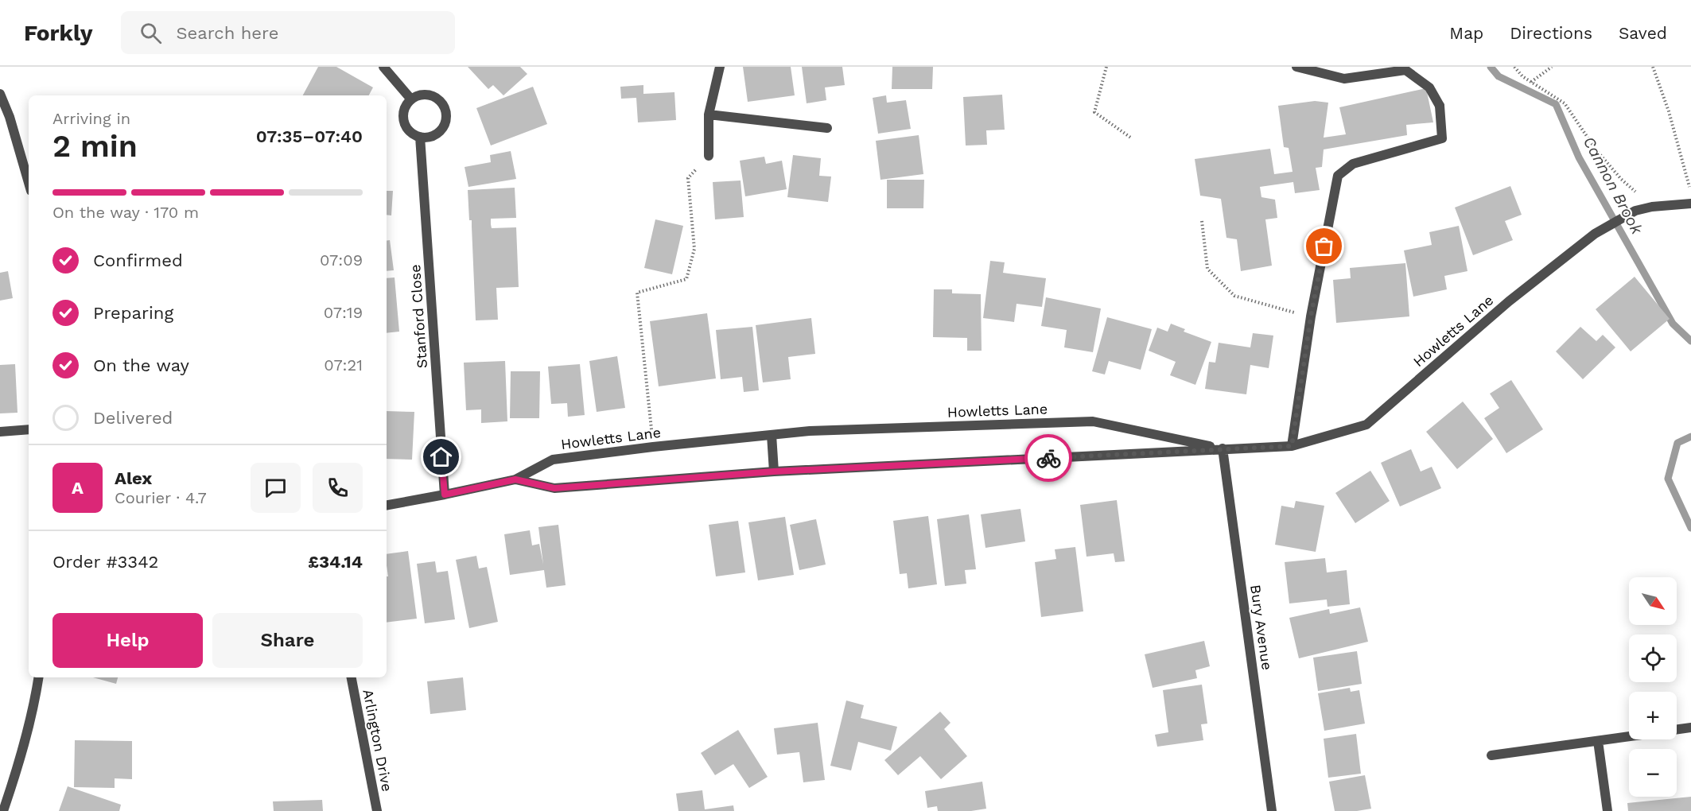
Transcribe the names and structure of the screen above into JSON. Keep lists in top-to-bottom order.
{
  "streets": {
    "street": [
      "Stanford Close",
      "Howletts Lane",
      "Bury Avenue",
      "Arlington Drive"
    ]
  },
  "crossings": [
    ["Stanford Close", "Howletts Lane"],
    ["Howletts Lane", "Bury Avenue"]
  ],
  "water": ["Cannon Brook"],
  "north": "bottom right",
  "page": {
    "header": "Forkly",
    "search": "Search here",
    "nav": ["Map", "Directions", "Saved"],
    "heading": ["2 min", "Arriving in", "07:35–07:40"],
    "panel": [
      "Alex",
      "Courier · 4.7",
      "Order #3342",
      "£34.14"
    ],
    "bar": "On the way · 170 m",
    "list": [
      ["Confirmed", "07:09"],
      ["Preparing", "07:19"],
      ["On the way", "07:21"],
      "Delivered"
    ],
    "round": "A",
    "map_buttons": ["+", "−"],
    "buttons": ["Help", "Share"]
  }
}
